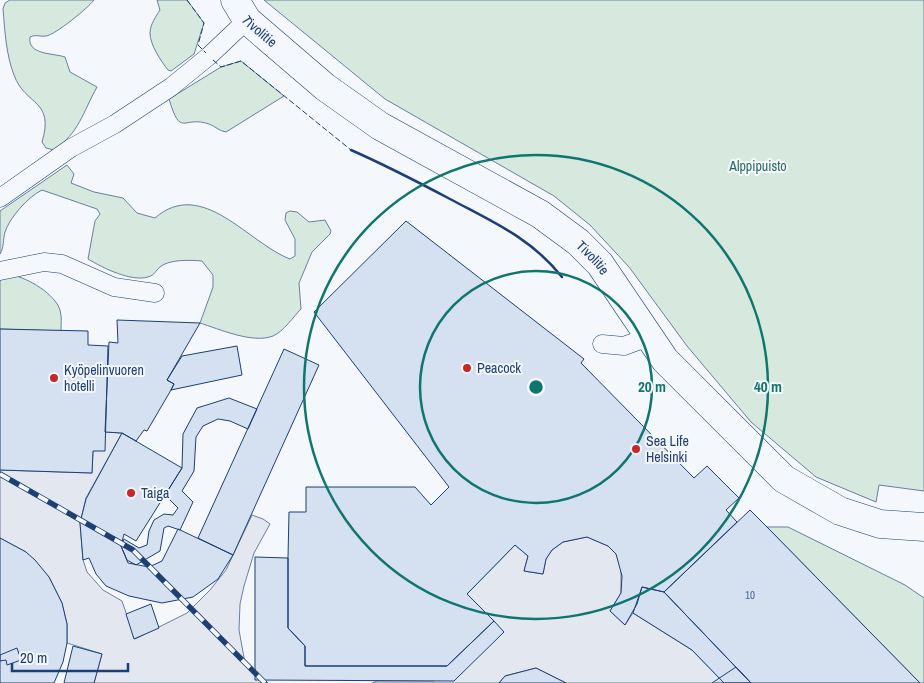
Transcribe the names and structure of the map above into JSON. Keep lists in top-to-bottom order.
{
  "streets": {
    "street": ["Tivolitie"]
  },
  "parks": ["Alppipuisto"],
  "places": [
    "Peacock",
    "Kyöpelinvuoren hotelli",
    "Sea Life Helsinki",
    "Taiga"
  ],
  "house_numbers": ["10"],
  "scale_bar": "20 m",
  "rings": ["20 m", "40 m"]
}
